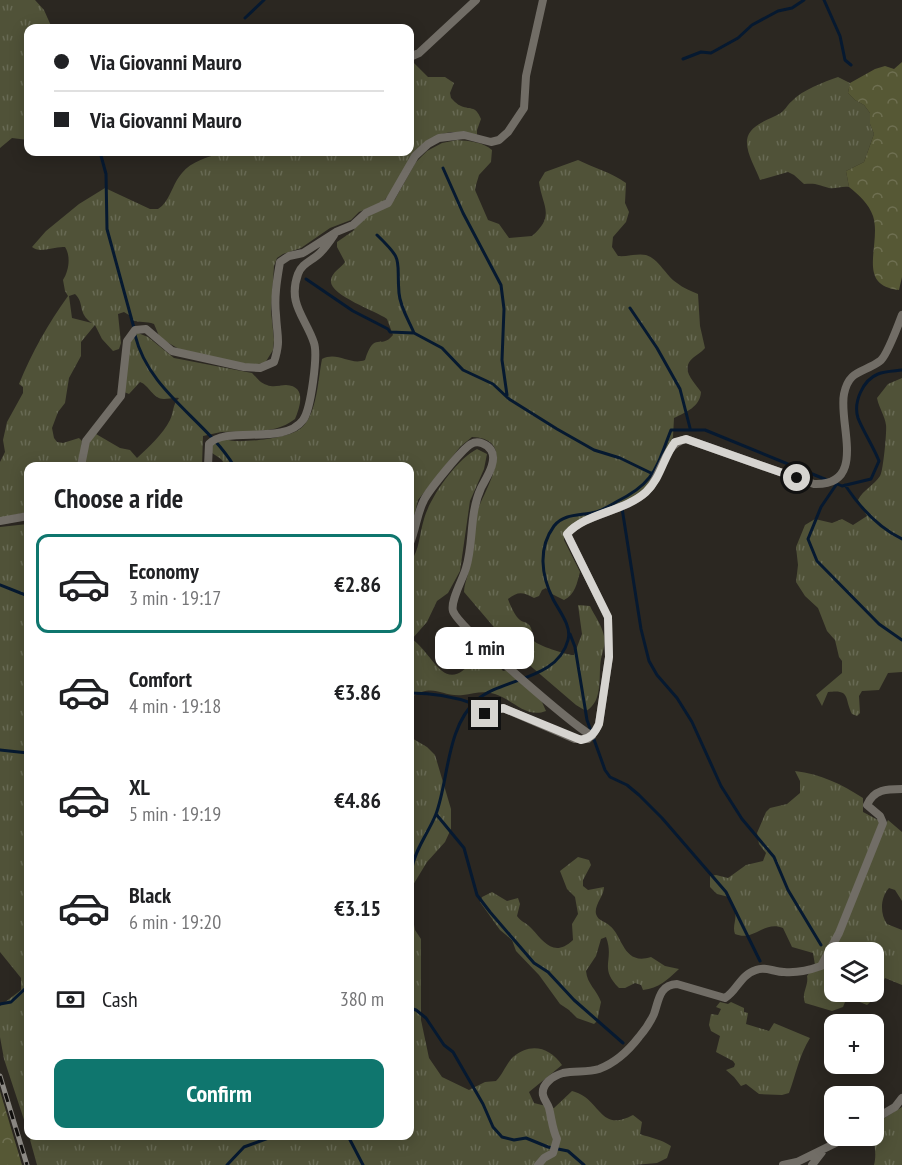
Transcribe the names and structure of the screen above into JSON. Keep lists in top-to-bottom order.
{
  "page": {
    "banner": ["Via Giovanni Mauro", "Via Giovanni Mauro"],
    "heading": "Choose a ride",
    "list": [
      {
        "name": "Economy",
        "note": "3 min · 19:17",
        "value": "€2.86"
      },
      {
        "name": "Comfort",
        "note": "4 min · 19:18",
        "value": "€3.86"
      },
      {
        "name": "XL",
        "note": "5 min · 19:19",
        "value": "€4.86"
      },
      {
        "name": "Black",
        "note": "6 min · 19:20",
        "value": "€3.15"
      }
    ],
    "bubble": "1 min",
    "map_buttons": ["+", "−"],
    "pay": ["Cash", "380 m"],
    "buttons": "Confirm"
  }
}
